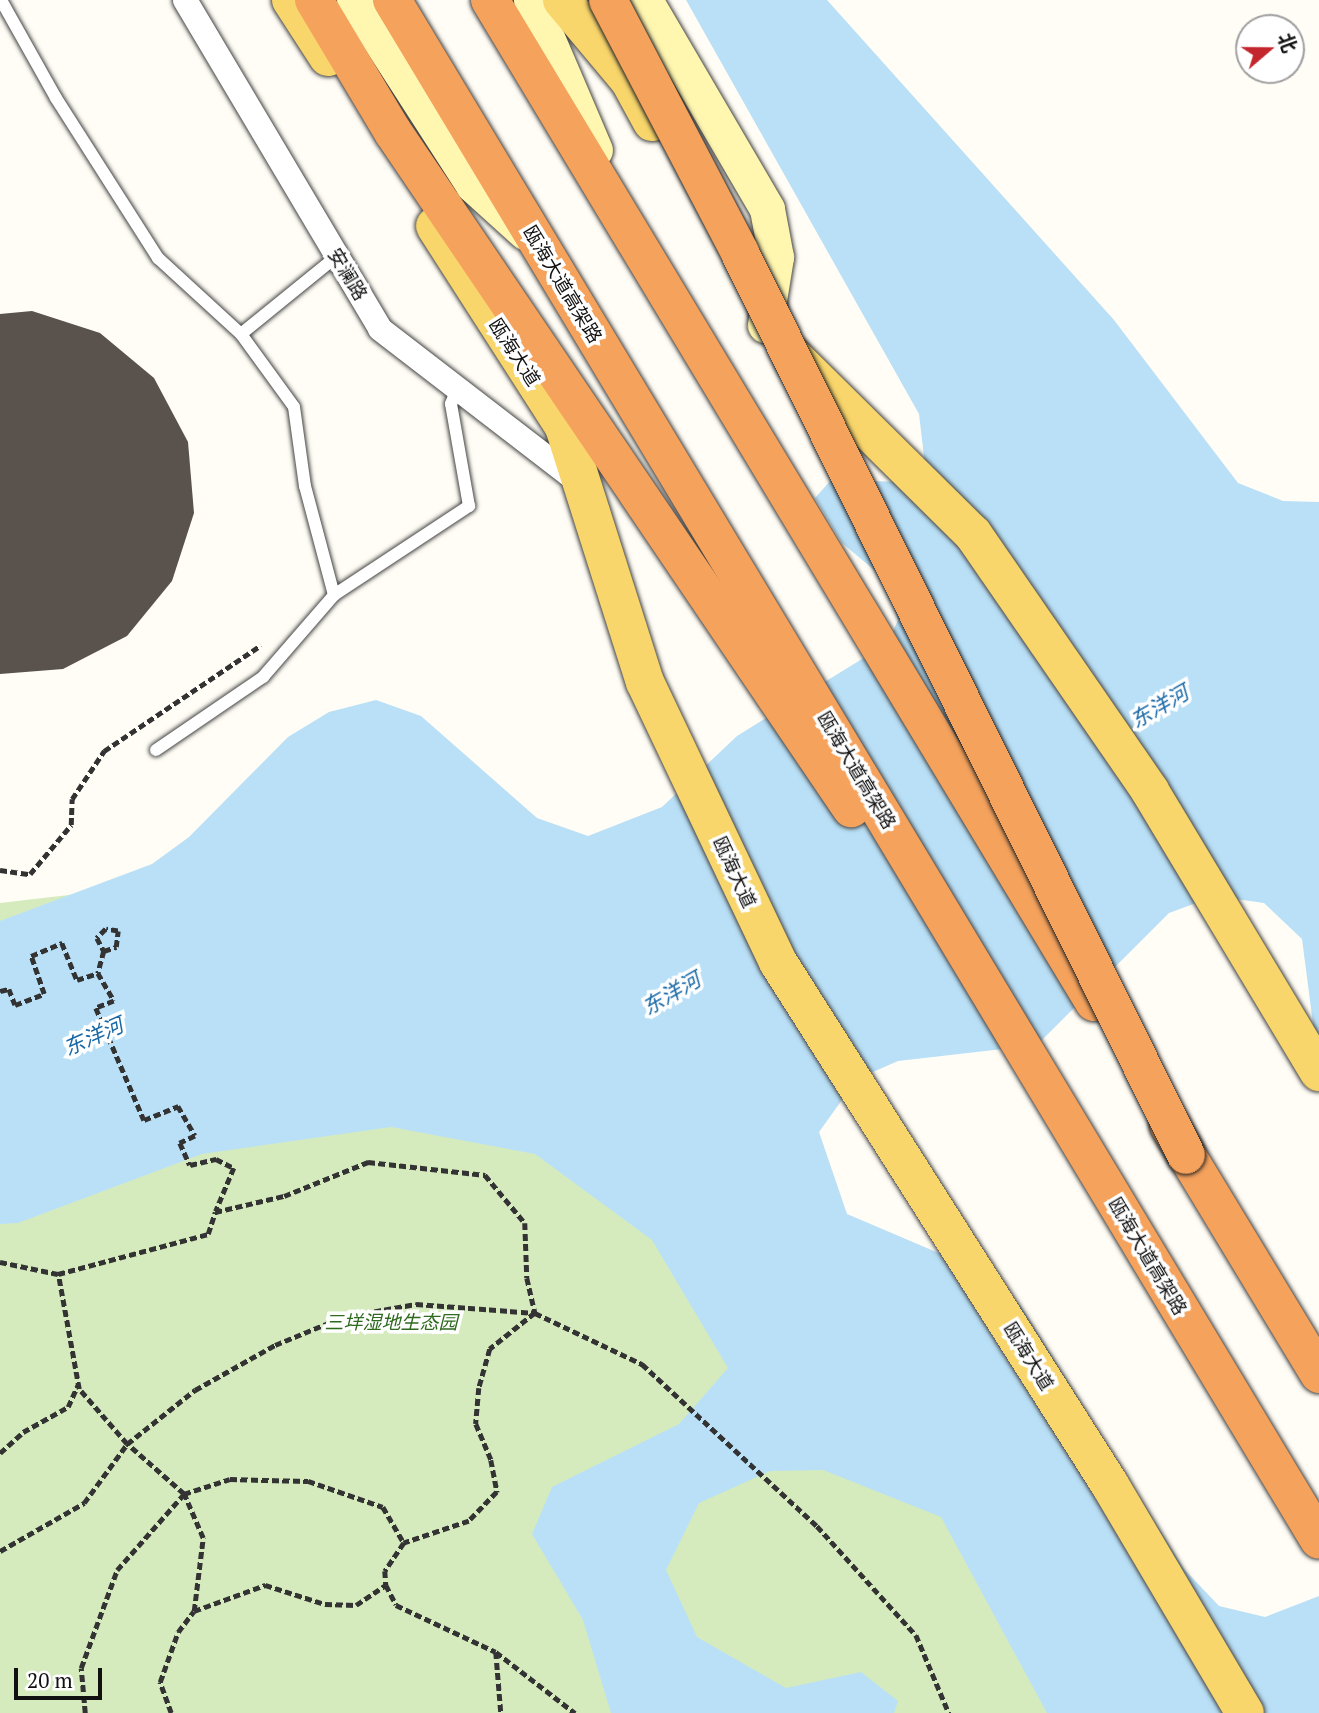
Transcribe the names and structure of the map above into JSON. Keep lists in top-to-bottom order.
{
  "streets": {
    "highway": ["瓯海大道高架路"],
    "main road": ["瓯海大道"],
    "street": ["安澜路"]
  },
  "crossings": [
    ["安澜路", "瓯海大道"]
  ],
  "water": ["东洋河"],
  "parks": ["三垟湿地生态园"],
  "scale_bar": "20 m",
  "north": "right"
}
